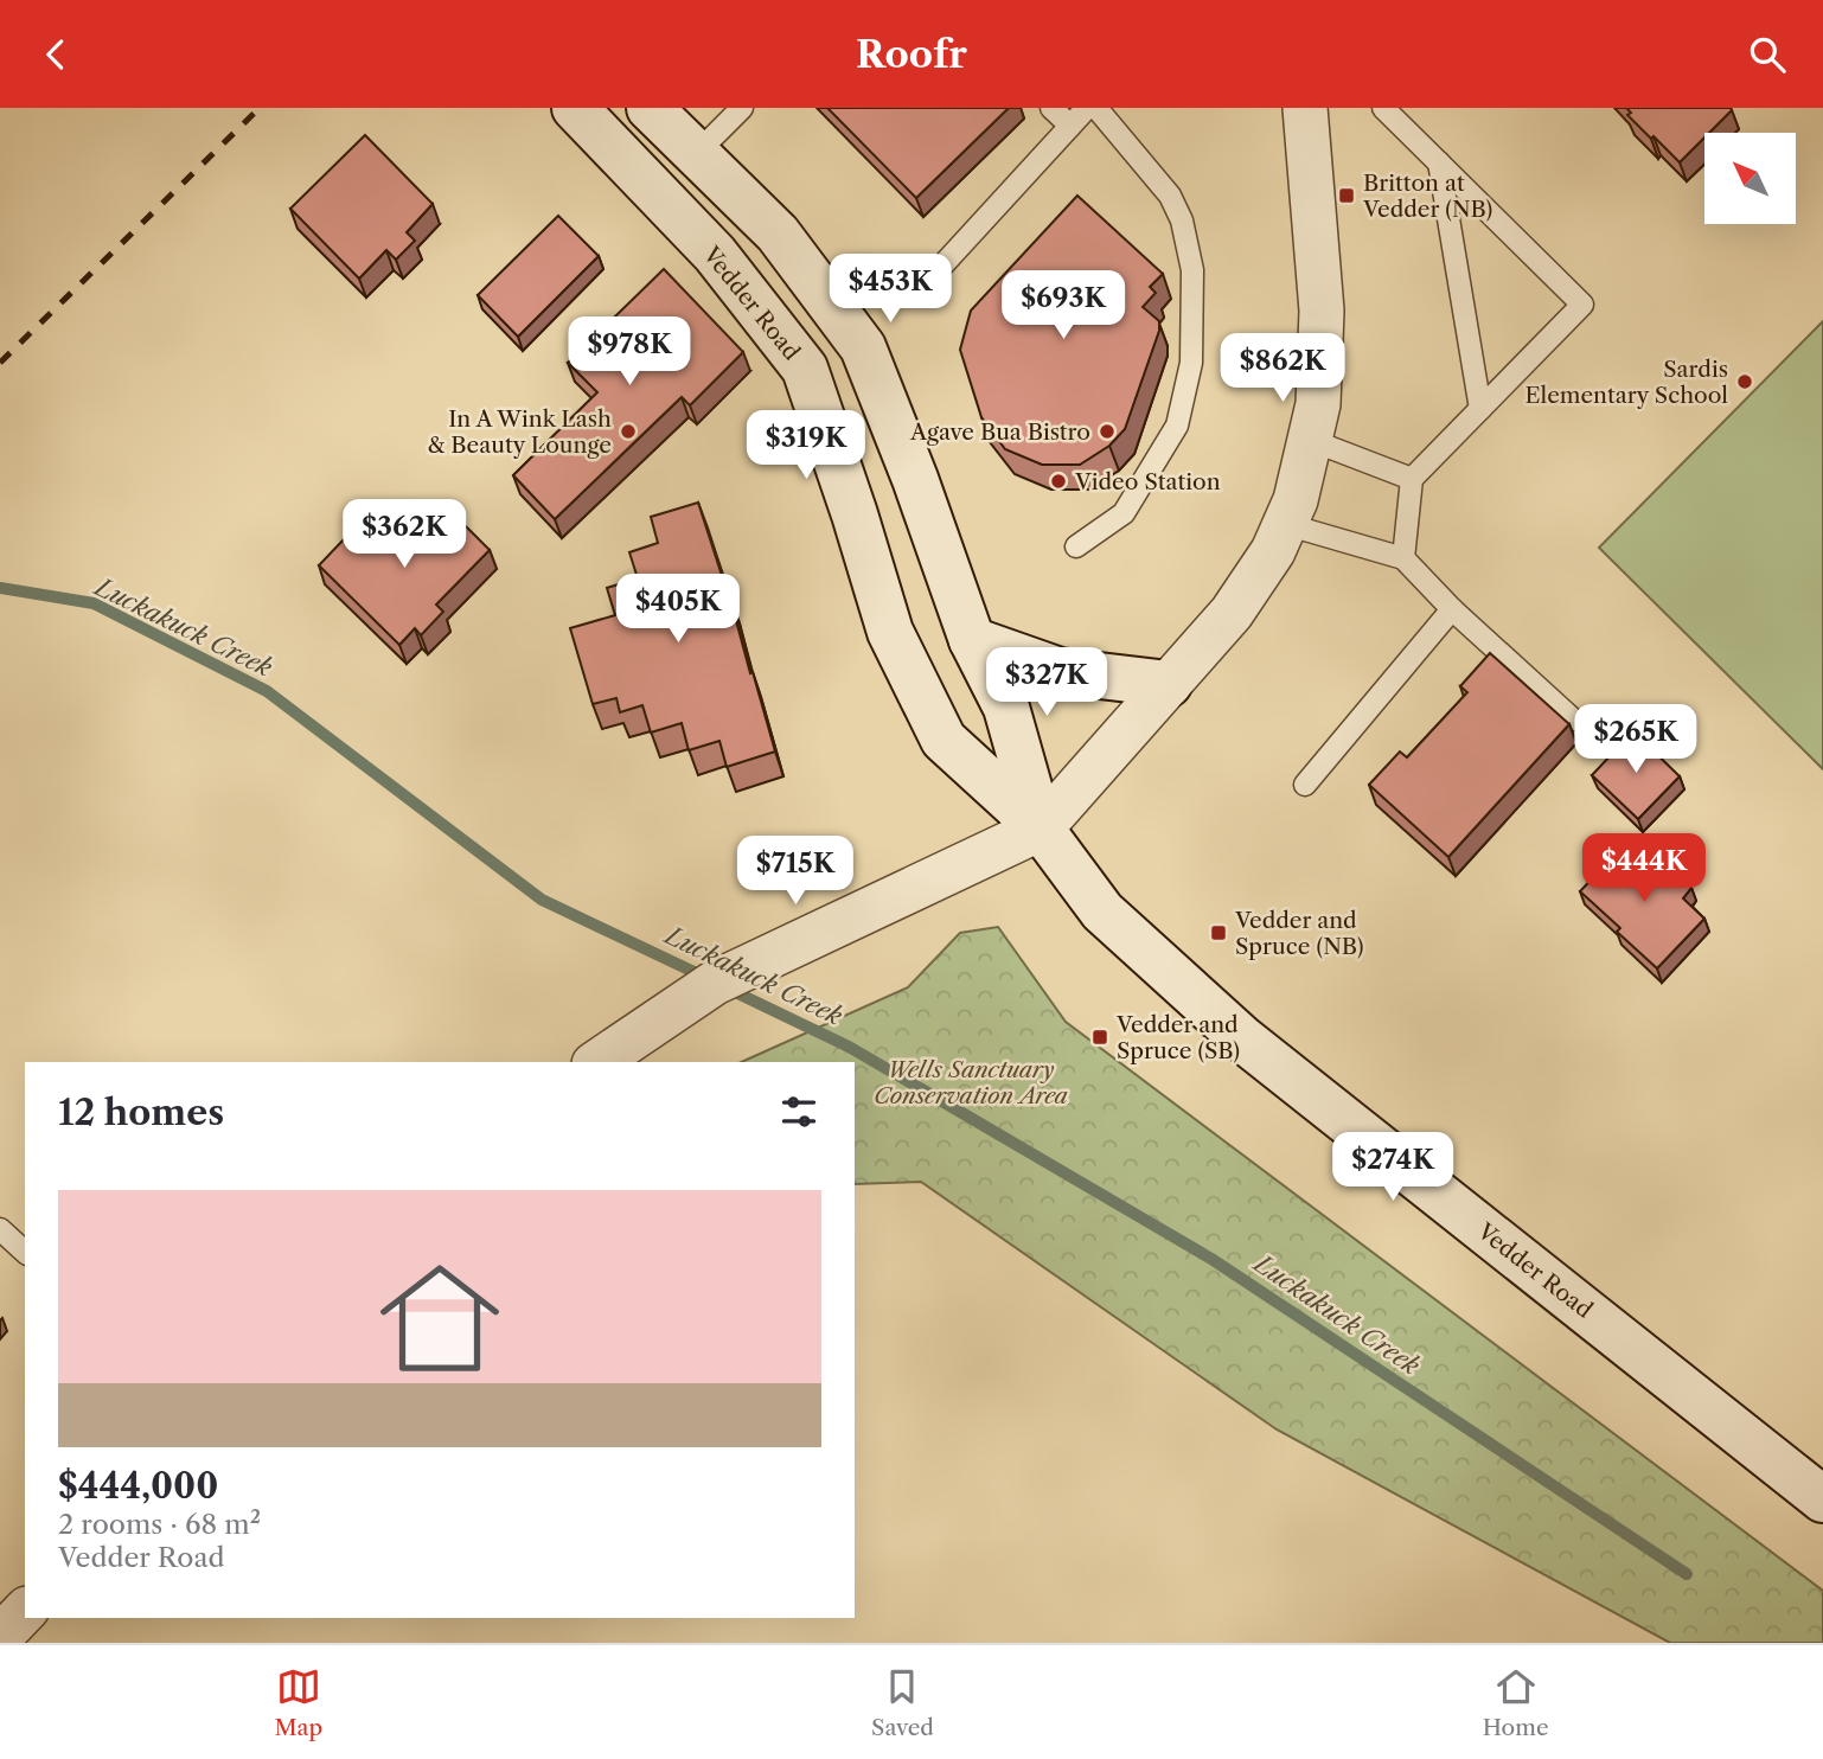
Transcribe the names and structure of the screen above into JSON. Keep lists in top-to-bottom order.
{
  "streets": {
    "main road": ["Vedder Road"]
  },
  "water": ["Luckakuck Creek"],
  "parks": ["Wells Sanctuary Conservation Area"],
  "places": {
    "transit": ["Britton at Vedder (NB)", "Vedder and Spruce (NB)", "Vedder and Spruce (SB)"],
    "other": [
      "Sardis Elementary School",
      "In A Wink Lash & Beauty Lounge",
      "Agave Bua Bistro",
      "Video Station"
    ]
  },
  "north": "top left",
  "page": {
    "header": "Roofr",
    "price": [
      "$453K",
      "$693K",
      "$978K",
      "$862K",
      "$319K",
      "$362K",
      "$405K",
      "$327K",
      "$265K",
      "$444K",
      "$715K",
      "$274K"
    ],
    "heading": "12 homes",
    "list": [
      {
        "name": "$444,000",
        "note": "2 rooms · 68 m² · Vedder Road"
      }
    ],
    "tabs": ["Map", "Saved", "Home"]
  }
}
